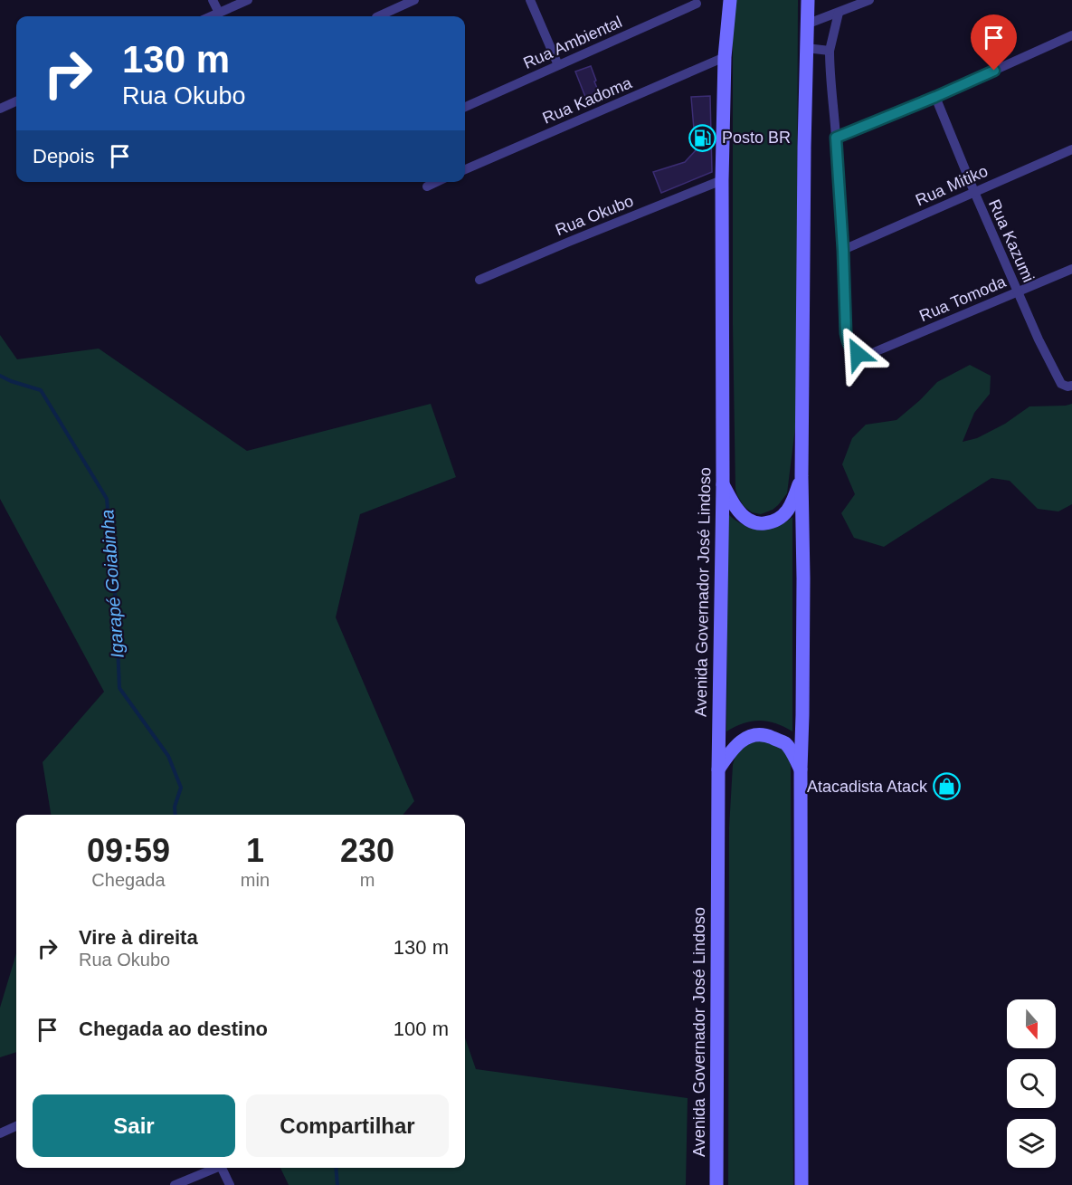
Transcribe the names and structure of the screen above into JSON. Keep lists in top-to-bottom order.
{
  "streets": {
    "main road": ["Avenida Governador José Lindoso"],
    "street": [
      "Rua Ambiental",
      "Rua Kadoma",
      "Rua Mitiko",
      "Rua Okubo",
      "Rua Kazumi",
      "Rua Tomoda"
    ]
  },
  "crossings": [
    ["Rua Kadoma", "Avenida Governador José Lindoso"],
    ["Rua Mitiko", "Rua Kazumi"],
    ["Rua Mitiko", "Rua Tomoda"],
    ["Rua Okubo", "Avenida Governador José Lindoso"],
    ["Rua Kazumi", "Rua Tomoda"]
  ],
  "water": ["Igarapé Goiabinha"],
  "places": {
    "fuel station": ["Posto BR"],
    "shop": ["Atacadista Atack"]
  },
  "north": "bottom",
  "page": {
    "turn": ["130 m", "Rua Okubo"],
    "then": "Depois",
    "eta": [
      "09:59",
      "Chegada",
      "1",
      "min",
      "230",
      "m"
    ],
    "list": [
      {
        "name": "Vire à direita",
        "note": "Rua Okubo",
        "value": "130 m"
      },
      {
        "name": "Chegada ao destino",
        "value": "100 m"
      }
    ],
    "buttons": ["Sair", "Compartilhar"]
  }
}
